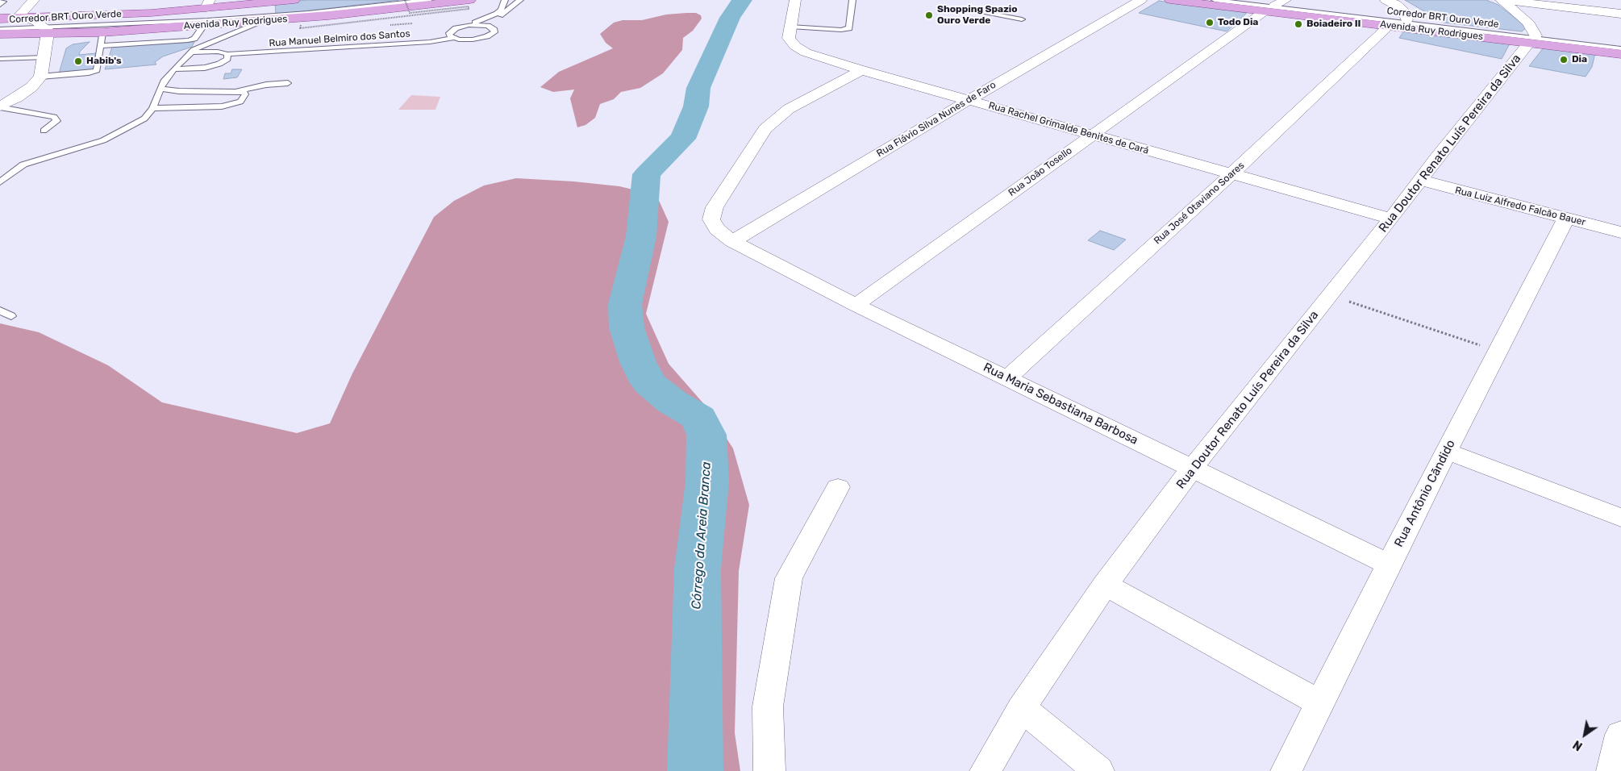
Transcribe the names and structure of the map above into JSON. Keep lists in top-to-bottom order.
{
  "streets": {
    "main road": ["Avenida Ruy Rodrigues"],
    "street": [
      "Rua Flávio Silva Nunes de Faro",
      "Rua Rachel Grimalde Benites de Cará",
      "Rua Doutor Renato Luís Pereira da Silva",
      "Rua João Tosello",
      "Rua José Otaviano Soares",
      "Rua Luiz Alfredo Falcão Bauer",
      "Rua Maria Sebastiana Barbosa",
      "Rua Antônio Cãndido"
    ],
    "lane": ["Corredor BRT Ouro Verde", "Rua Manuel Belmiro dos Santos"]
  },
  "crossings": [
    ["Corredor BRT Ouro Verde", "Avenida Ruy Rodrigues"],
    ["Corredor BRT Ouro Verde", "Rua Doutor Renato Luís Pereira da Silva"],
    ["Avenida Ruy Rodrigues", "Rua Doutor Renato Luís Pereira da Silva"],
    ["Avenida Ruy Rodrigues", "Rua João Tosello"],
    ["Avenida Ruy Rodrigues", "Rua José Otaviano Soares"],
    ["Rua Flávio Silva Nunes de Faro", "Rua Rachel Grimalde Benites de Cará"],
    ["Rua Flávio Silva Nunes de Faro", "Rua Maria Sebastiana Barbosa"],
    ["Rua Rachel Grimalde Benites de Cará", "Rua Doutor Renato Luís Pereira da Silva"],
    ["Rua Rachel Grimalde Benites de Cará", "Rua João Tosello"],
    ["Rua Rachel Grimalde Benites de Cará", "Rua José Otaviano Soares"],
    ["Rua Rachel Grimalde Benites de Cará", "Rua Maria Sebastiana Barbosa"],
    ["Rua Doutor Renato Luís Pereira da Silva", "Rua Luiz Alfredo Falcão Bauer"],
    ["Rua Doutor Renato Luís Pereira da Silva", "Rua Maria Sebastiana Barbosa"],
    ["Rua João Tosello", "Rua Maria Sebastiana Barbosa"],
    ["Rua José Otaviano Soares", "Rua Maria Sebastiana Barbosa"],
    ["Rua Luiz Alfredo Falcão Bauer", "Rua Antônio Cãndido"],
    ["Rua Maria Sebastiana Barbosa", "Rua Antônio Cãndido"]
  ],
  "water": ["Córrego da Areia Branca"],
  "places": [
    "Shopping Spazio Ouro Verde",
    "Todo Dia",
    "Boiadeiro II",
    "Dia",
    "Habib's"
  ],
  "north": "bottom left"
}
